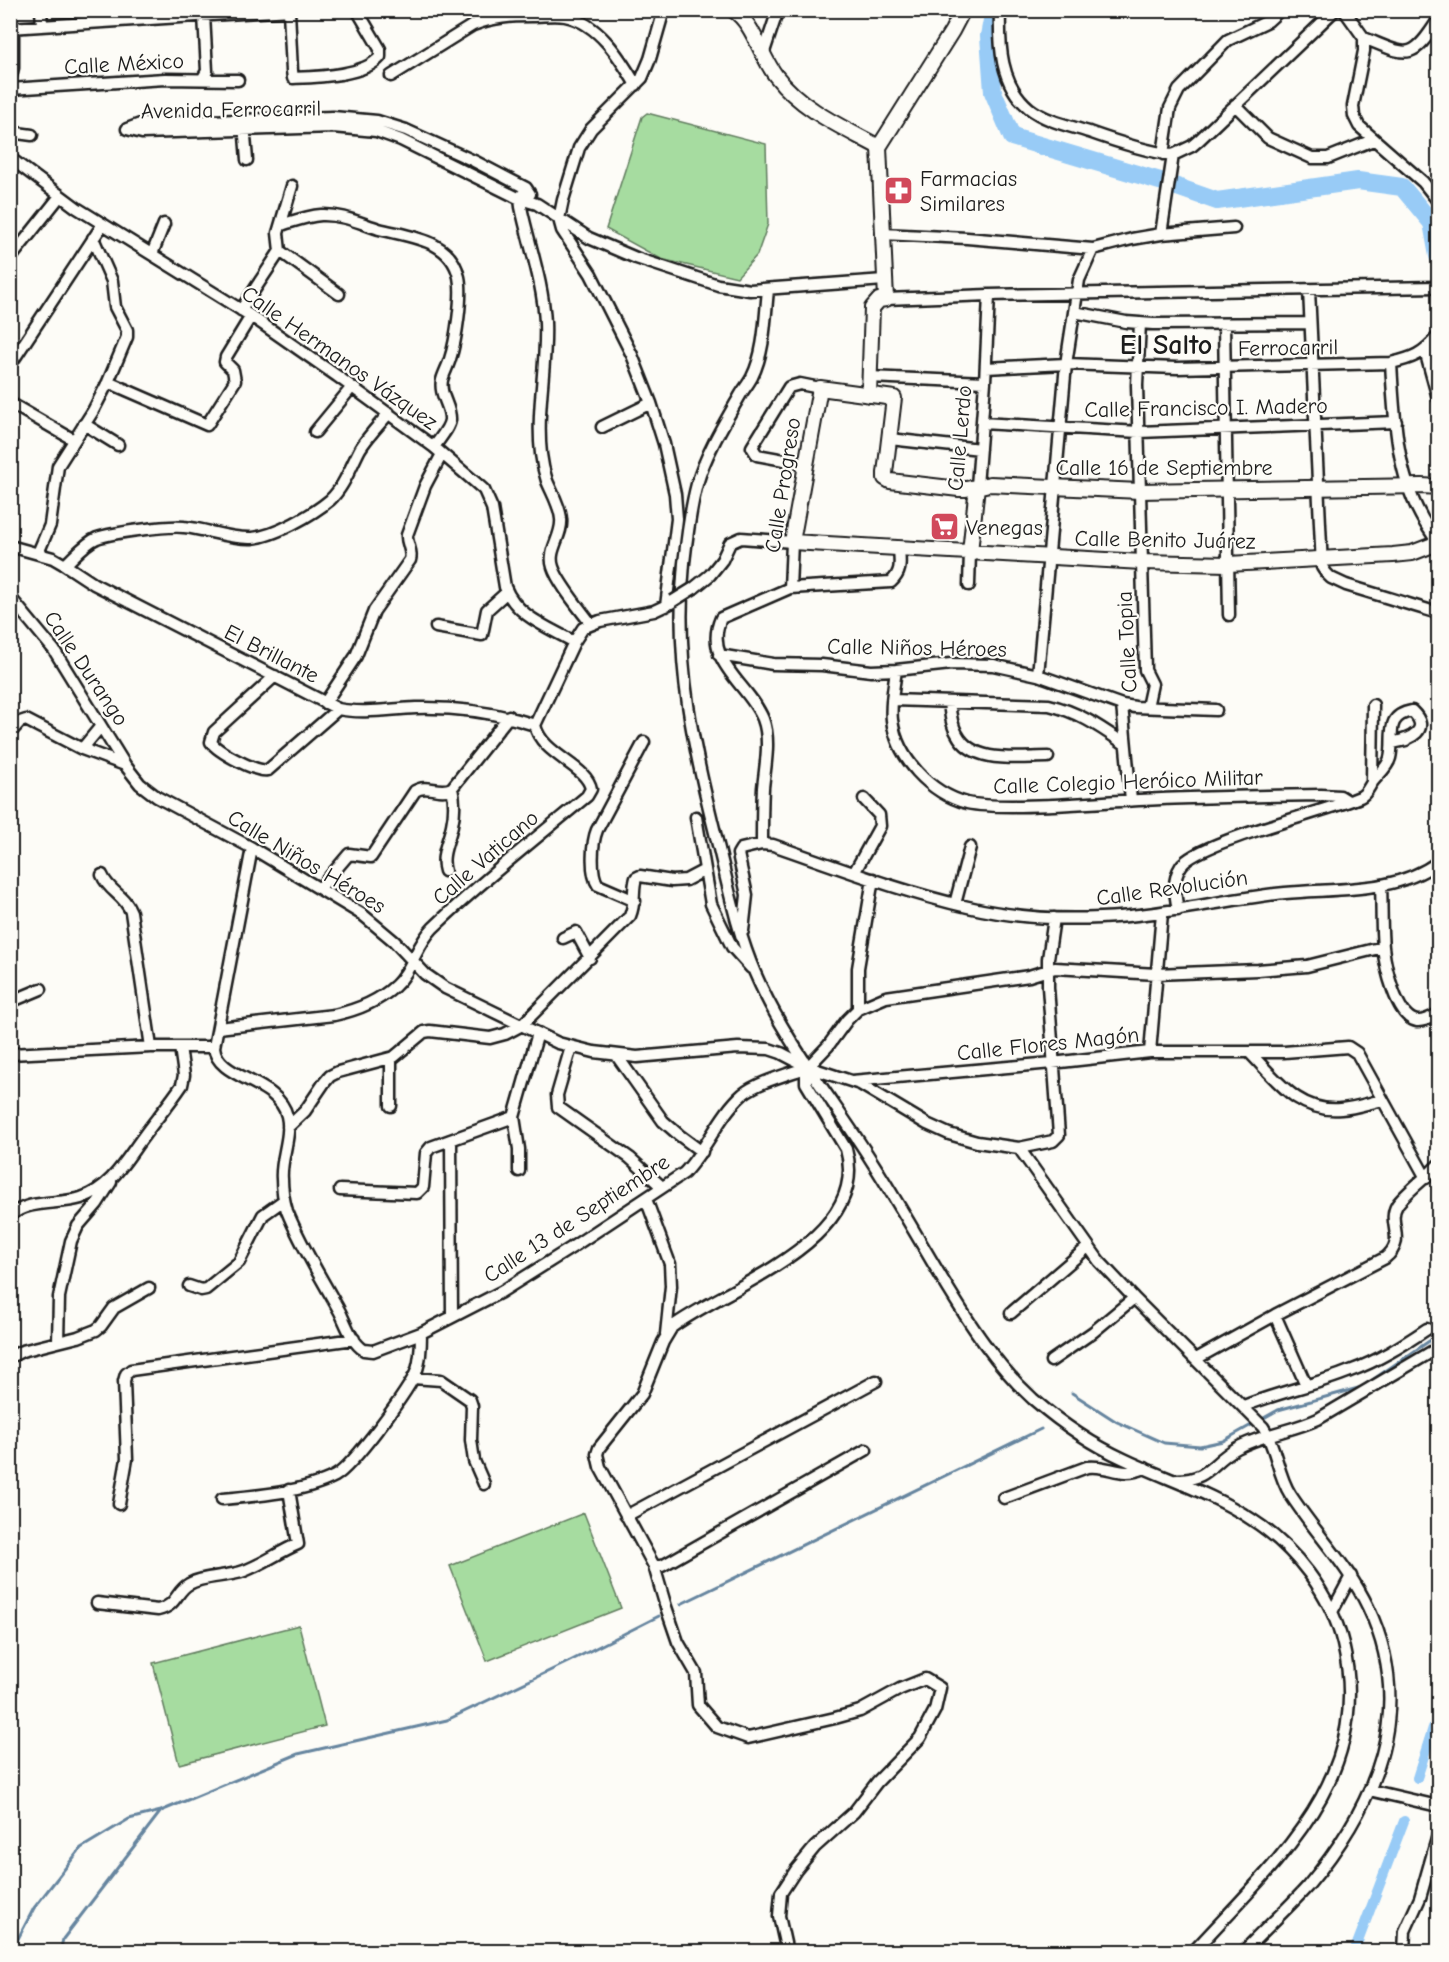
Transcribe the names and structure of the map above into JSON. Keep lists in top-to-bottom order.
{
  "streets": {
    "street": [
      "Calle México",
      "Avenida Ferrocarril",
      "Ferrocarril",
      "Calle Hermanos Vázquez",
      "Calle Francisco I. Madero",
      "Calle Lerdo",
      "Calle 16 de Septiembre",
      "Calle Progreso",
      "Calle Benito Juárez",
      "Calle Topia",
      "Calle Niños Héroes",
      "El Brillante",
      "Calle Durango",
      "Calle Colegio Heróico Militar",
      "Calle Vaticano",
      "Calle Revolución",
      "Calle Flores Magón",
      "Calle 13 de Septiembre"
    ]
  },
  "crossings": [
    ["Ferrocarril", "Calle Lerdo"],
    ["Ferrocarril", "Calle Topia"],
    ["Calle Francisco I. Madero", "Calle Lerdo"],
    ["Calle Francisco I. Madero", "Calle Topia"],
    ["Calle Lerdo", "Calle 16 de Septiembre"],
    ["Calle Lerdo", "Calle Benito Juárez"],
    ["Calle 16 de Septiembre", "Calle Topia"],
    ["Calle Progreso", "Calle Benito Juárez"],
    ["Calle Benito Juárez", "Calle Topia"],
    ["Calle Topia", "Calle Niños Héroes"],
    ["Calle Niños Héroes", "Calle Durango"],
    ["Calle Niños Héroes", "Calle Colegio Heróico Militar"],
    ["Calle Niños Héroes", "Calle Vaticano"],
    ["Calle Niños Héroes", "Calle Flores Magón"],
    ["Calle Niños Héroes", "Calle 13 de Septiembre"],
    ["El Brillante", "Calle Vaticano"]
  ],
  "districts": ["El Salto"],
  "places": {
    "pharmacy": ["Farmacias Similares"],
    "supermarket": ["Venegas"]
  }
}
